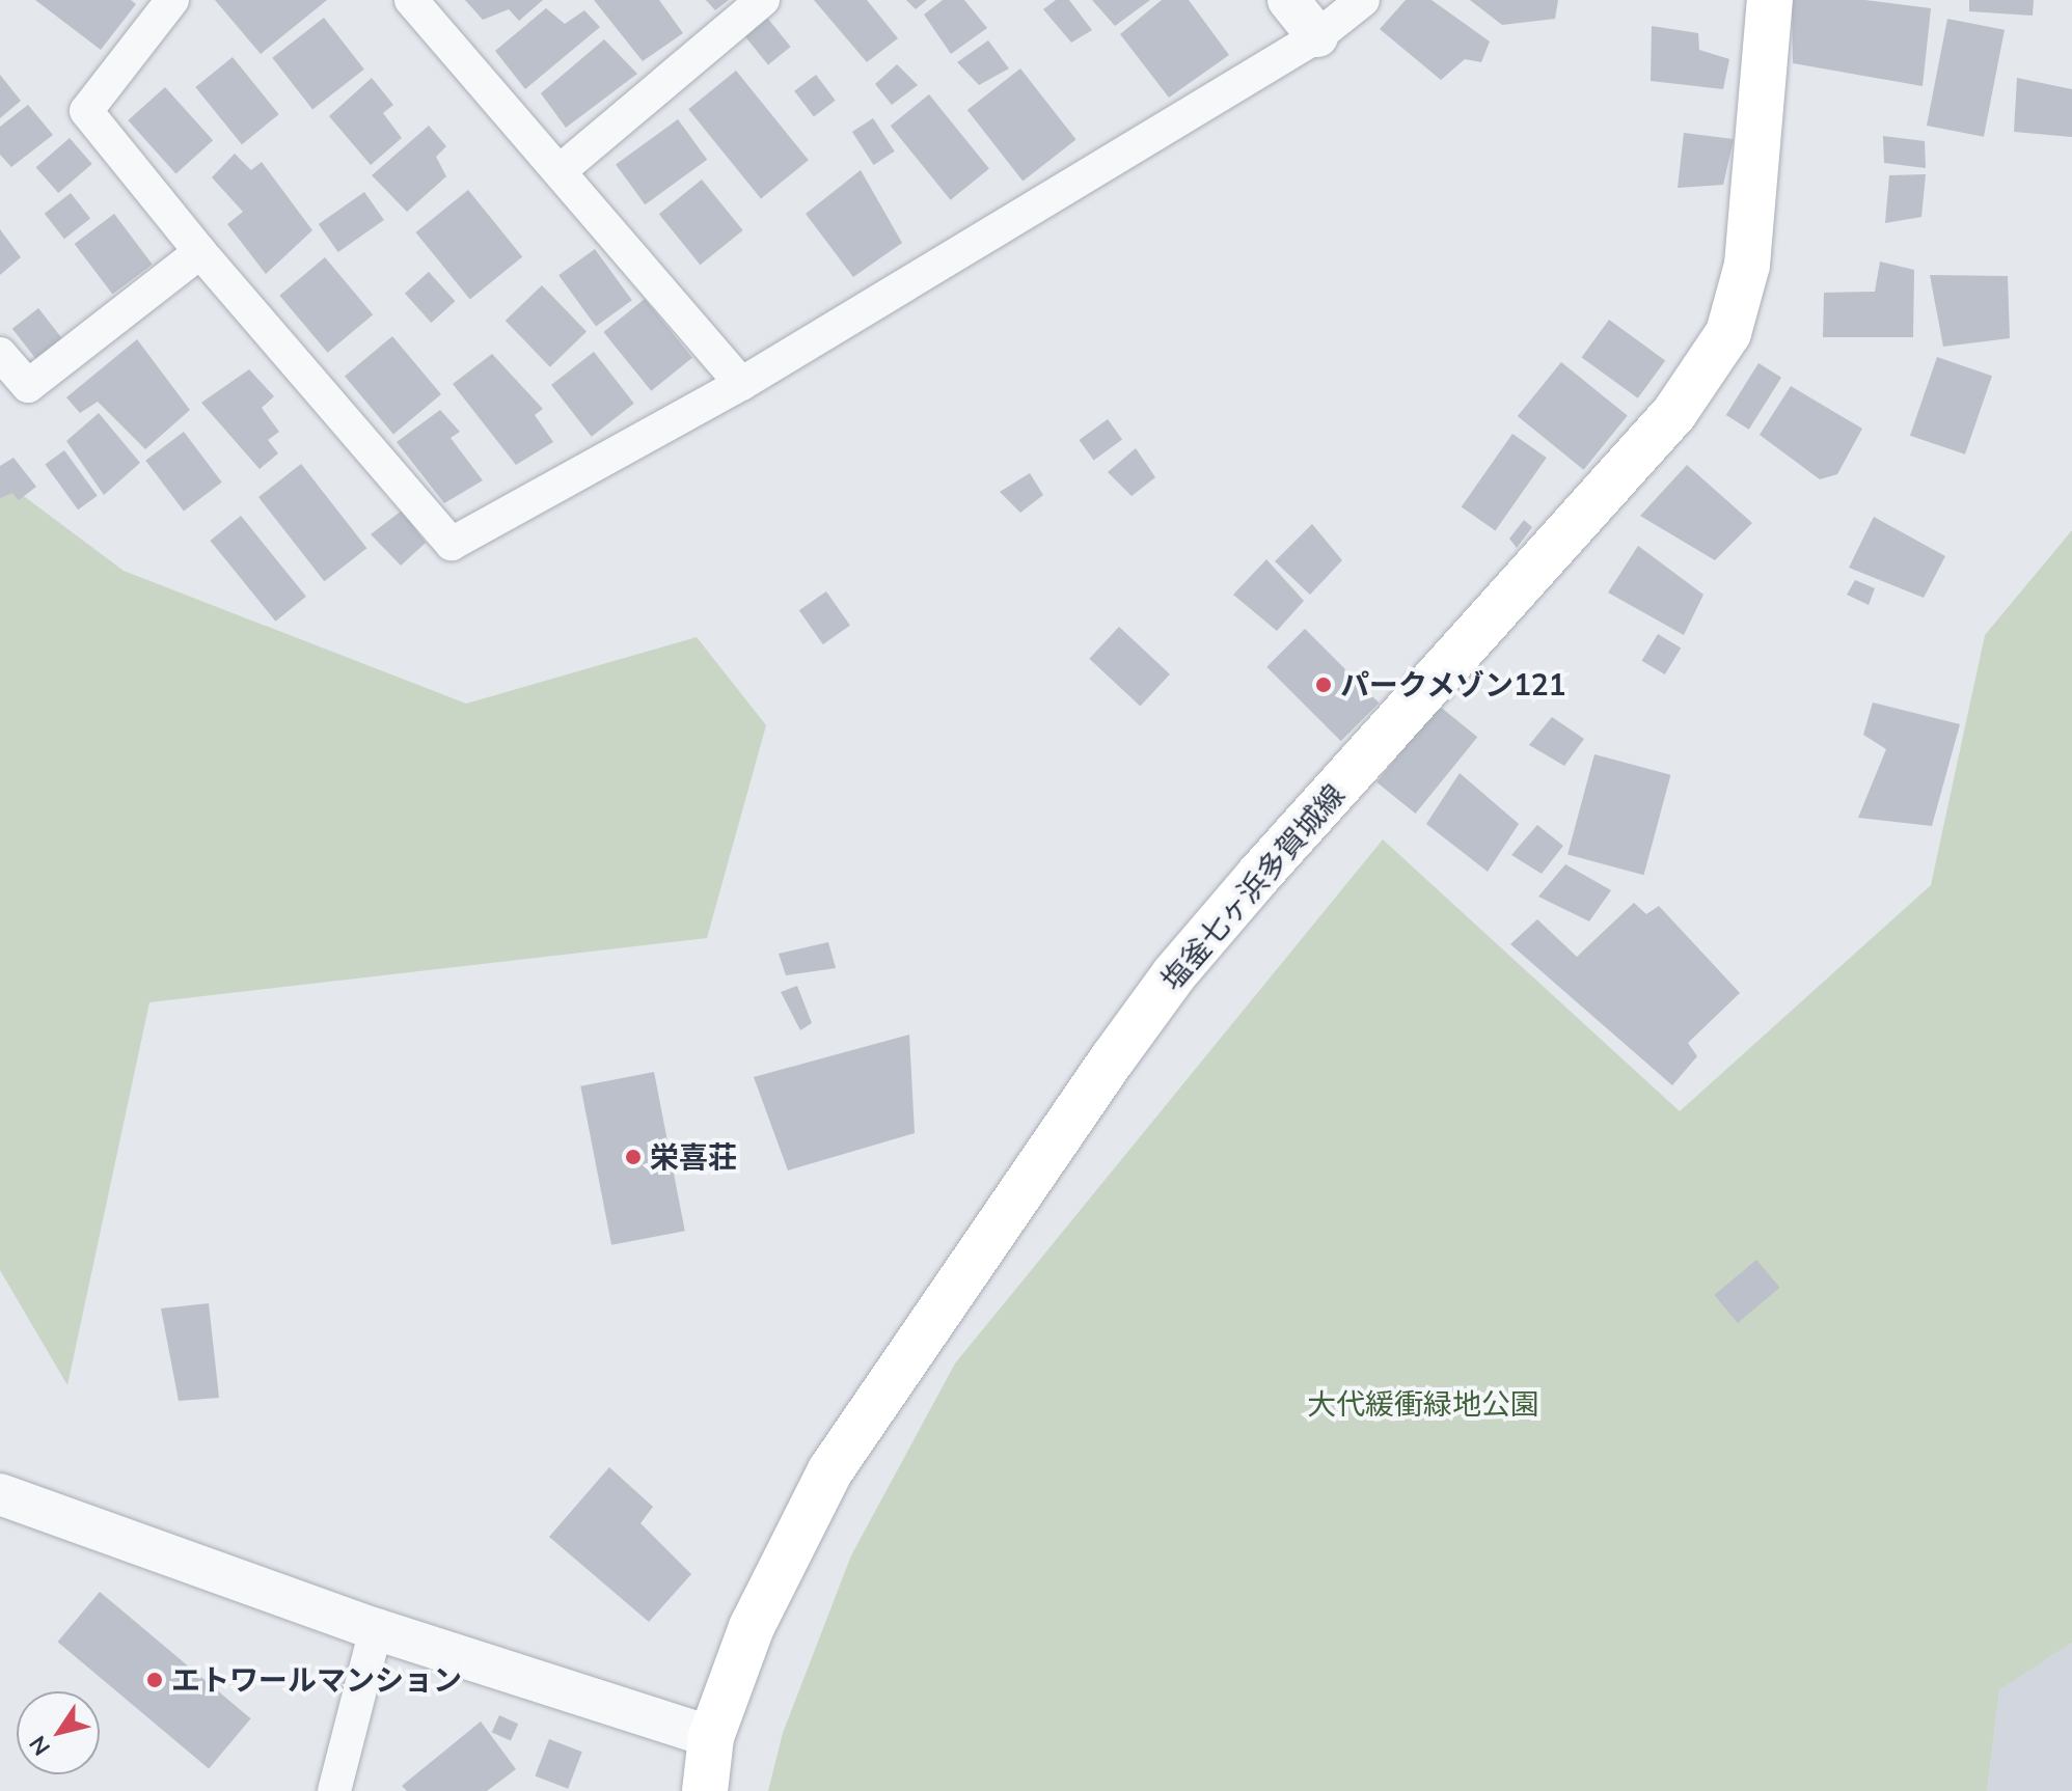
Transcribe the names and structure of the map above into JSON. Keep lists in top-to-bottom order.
{
  "streets": {
    "main road": ["塩釜七ヶ浜多賀城線"]
  },
  "parks": ["大代緩衝緑地公園"],
  "places": ["パークメゾン121", "栄喜荘", "エトワールマンション"],
  "north": "bottom left"
}
